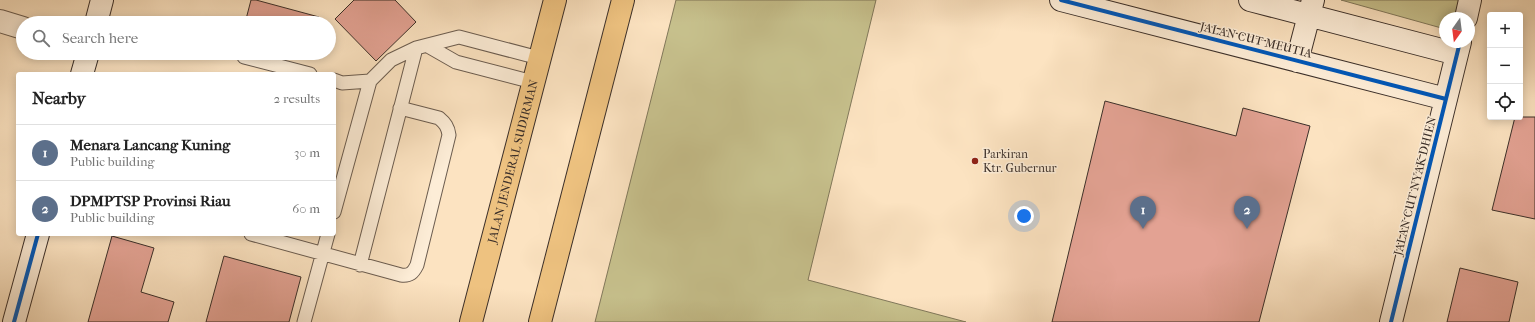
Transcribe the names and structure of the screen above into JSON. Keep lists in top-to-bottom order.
{
  "streets": {
    "main road": ["JALAN JENDERAL SUDIRMAN"],
    "street": ["JALAN CUT MEUTIA", "JALAN CUT NYAK DHIEN"]
  },
  "crossings": [
    ["JALAN CUT MEUTIA", "JALAN CUT NYAK DHIEN"]
  ],
  "places": ["Parkiran Ktr. Gubernur"],
  "north": "bottom",
  "page": {
    "map_buttons": ["+", "−"],
    "search": "Search here",
    "heading": ["Nearby", "2 results"],
    "list": [
      {
        "mark": "1",
        "name": "Menara Lancang Kuning",
        "note": "Public building",
        "value": "30 m"
      },
      {
        "mark": "2",
        "name": "DPMPTSP Provinsi Riau",
        "note": "Public building",
        "value": "60 m"
      }
    ],
    "pins": ["1", "2"]
  }
}
